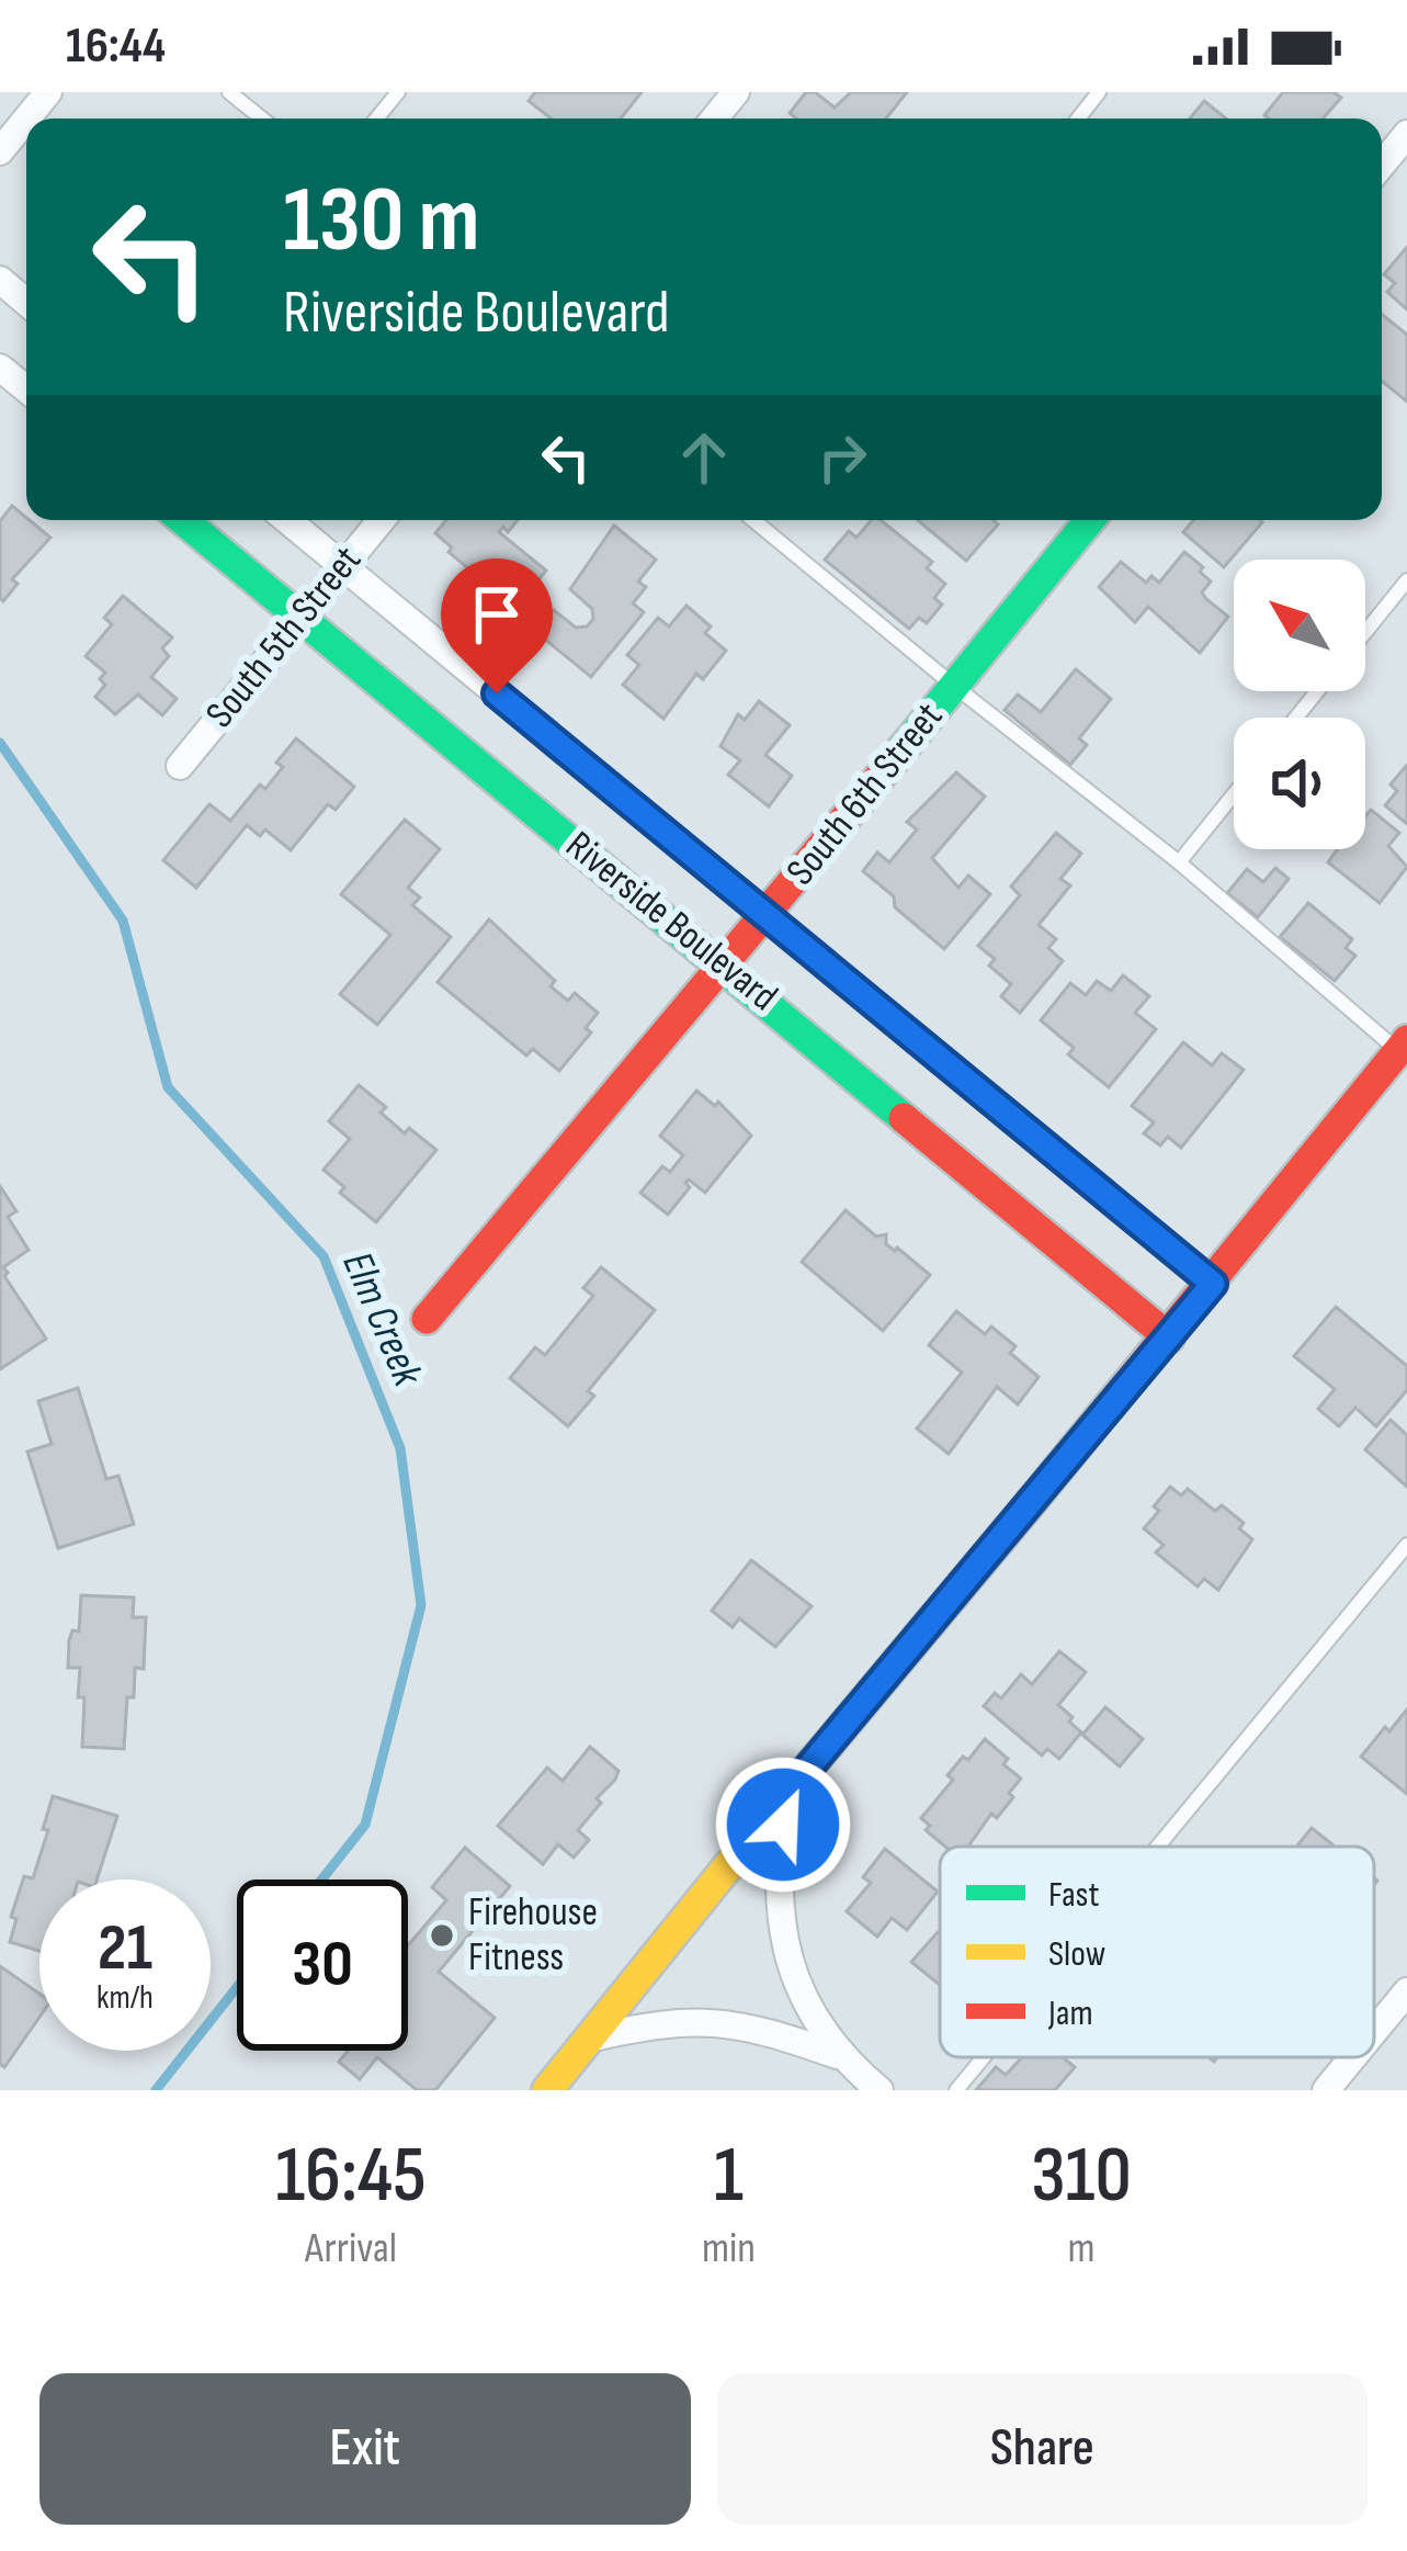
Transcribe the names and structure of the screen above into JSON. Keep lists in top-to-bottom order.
{
  "streets": {
    "street": ["South 5th Street", "South 6th Street", "Riverside Boulevard"]
  },
  "crossings": [
    ["South 5th Street", "Riverside Boulevard"],
    ["South 6th Street", "Riverside Boulevard"]
  ],
  "water": ["Elm Creek"],
  "places": ["Firehouse Fitness"],
  "legend": ["Fast", "Slow", "Jam"],
  "north": "top left",
  "page": {
    "status": "16:44",
    "turn": ["130 m", "Riverside Boulevard"],
    "speed": "21 km/h",
    "limit": "30",
    "eta": [
      "16:45",
      "Arrival",
      "1",
      "min",
      "310",
      "m"
    ],
    "buttons": ["Exit", "Share"]
  }
}
